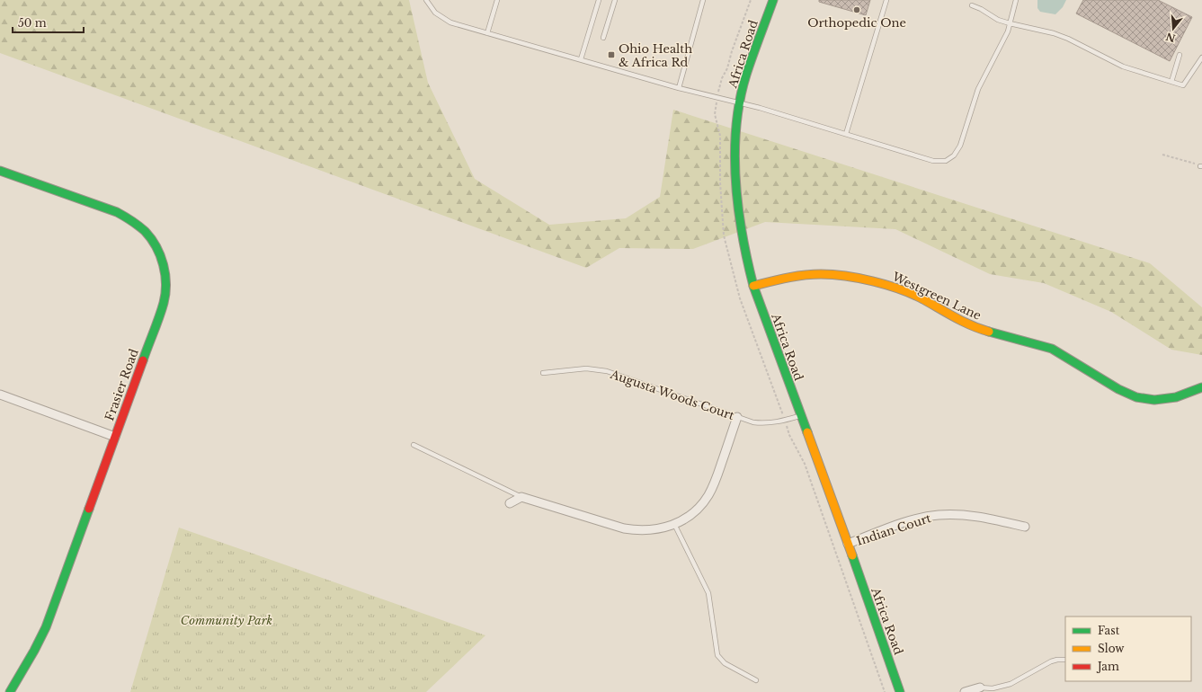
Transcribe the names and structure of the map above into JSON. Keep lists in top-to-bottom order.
{
  "streets": {
    "street": [
      "Africa Road",
      "Westgreen Lane",
      "Frasier Road",
      "Indian Court"
    ],
    "lane": ["Augusta Woods Court"]
  },
  "crossings": [
    ["Africa Road", "Westgreen Lane"],
    ["Africa Road", "Augusta Woods Court"],
    ["Africa Road", "Indian Court"]
  ],
  "parks": ["Community Park"],
  "places": {
    "other": ["Orthopedic One"],
    "transit": ["Ohio Health & Africa Rd"]
  },
  "legend": ["Fast", "Slow", "Jam"],
  "scale_bar": "50 m",
  "north": "bottom"
}
